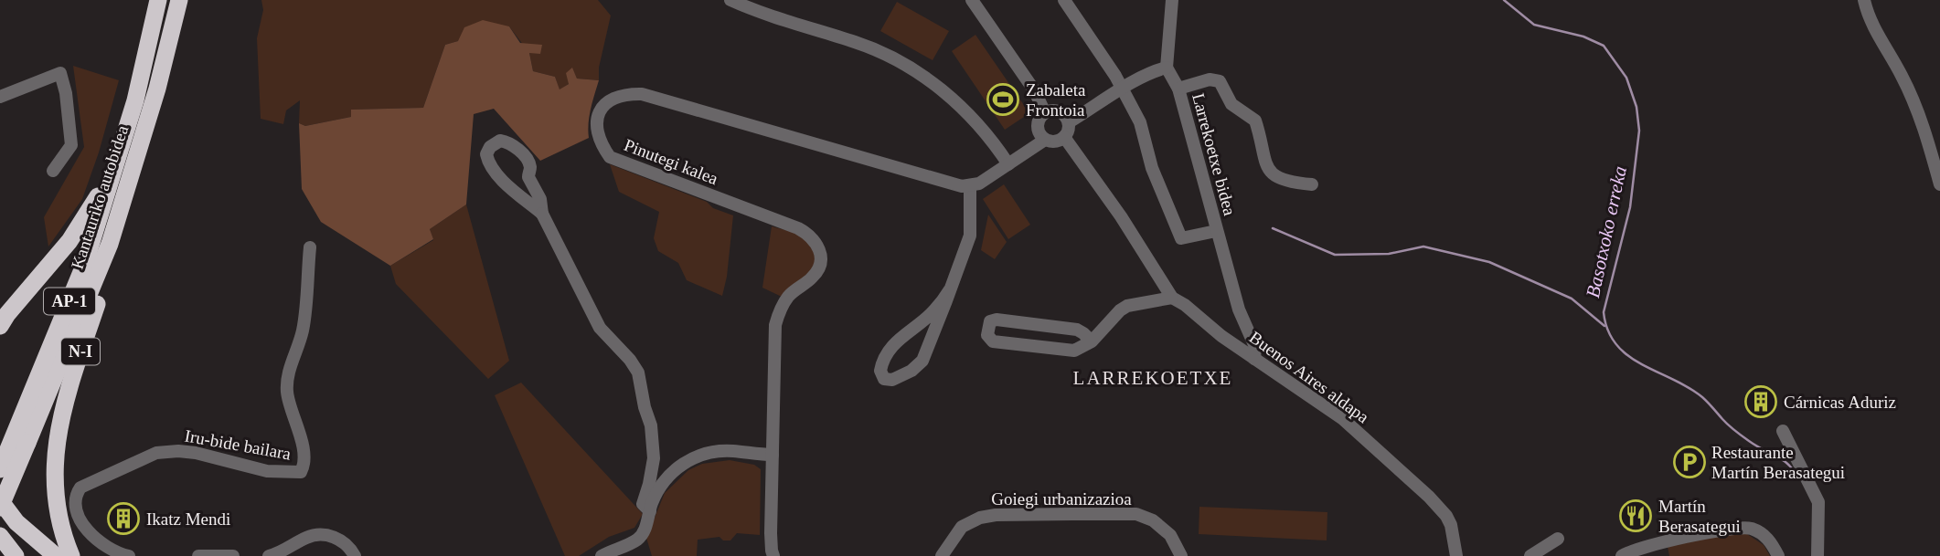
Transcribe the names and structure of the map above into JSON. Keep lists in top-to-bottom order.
{
  "streets": {
    "highway": ["Kantauriko autobidea", "AP-1", "N-I"],
    "street": [
      "Larrekoetxe bidea",
      "Pinutegi kalea",
      "Buenos Aires aldapa",
      "Iru-bide bailara",
      "Goiegi urbanizazioa"
    ]
  },
  "crossings": [
    ["Larrekoetxe bidea", "Buenos Aires aldapa"],
    ["Kantauriko autobidea", "N-I"]
  ],
  "districts": ["LARREKOETXE"],
  "water": ["Basotxoko erreka"],
  "places": {
    "sports": ["Zabaleta Frontoia"],
    "building": ["Cárnicas Aduriz", "Ikatz Mendi"],
    "parking": ["Restaurante Martín Berasategui"],
    "restaurant": ["Martín Berasategui"]
  }
}
